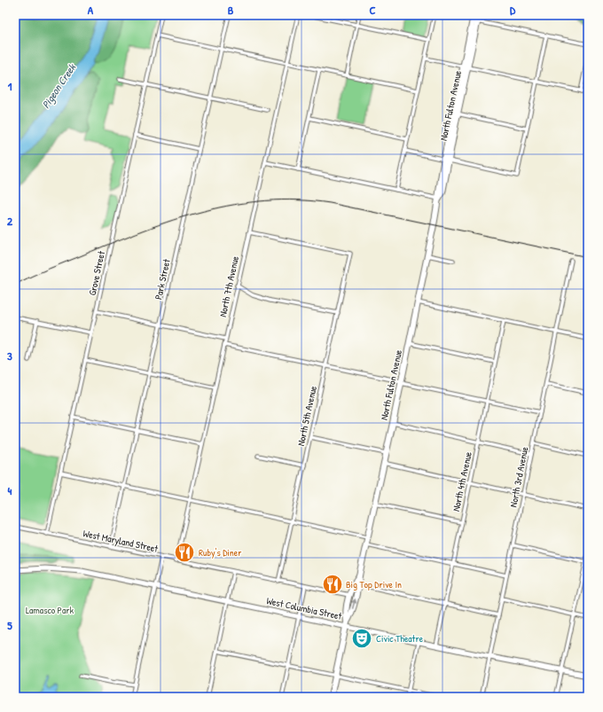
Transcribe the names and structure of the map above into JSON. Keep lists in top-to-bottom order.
{
  "streets": {
    "main road": ["North Fulton Avenue", "West Columbia Street"],
    "street": [
      "Grove Street",
      "Park Street",
      "North 7th Avenue",
      "North 5th Avenue",
      "North 3rd Avenue",
      "North 4th Avenue",
      "West Maryland Street"
    ]
  },
  "crossings": [
    ["North Fulton Avenue", "West Maryland Street"],
    ["North Fulton Avenue", "West Columbia Street"],
    ["Grove Street", "West Maryland Street"],
    ["Park Street", "West Maryland Street"],
    ["North 7th Avenue", "North 5th Avenue"],
    ["North 7th Avenue", "West Maryland Street"],
    ["North 5th Avenue", "West Maryland Street"],
    ["North 3rd Avenue", "West Columbia Street"],
    ["North 4th Avenue", "West Columbia Street"]
  ],
  "water": ["Pigeon Creek"],
  "parks": ["Lamasco Park"],
  "places": {
    "restaurant": ["Ruby's Diner", "Big Top Drive In"],
    "theatre": ["Civic Theatre"]
  },
  "grid": {
    "columns": [
      "A",
      "B",
      "C",
      "D"
    ],
    "rows": [
      "1",
      "2",
      "3",
      "4",
      "5"
    ]
  }
}
